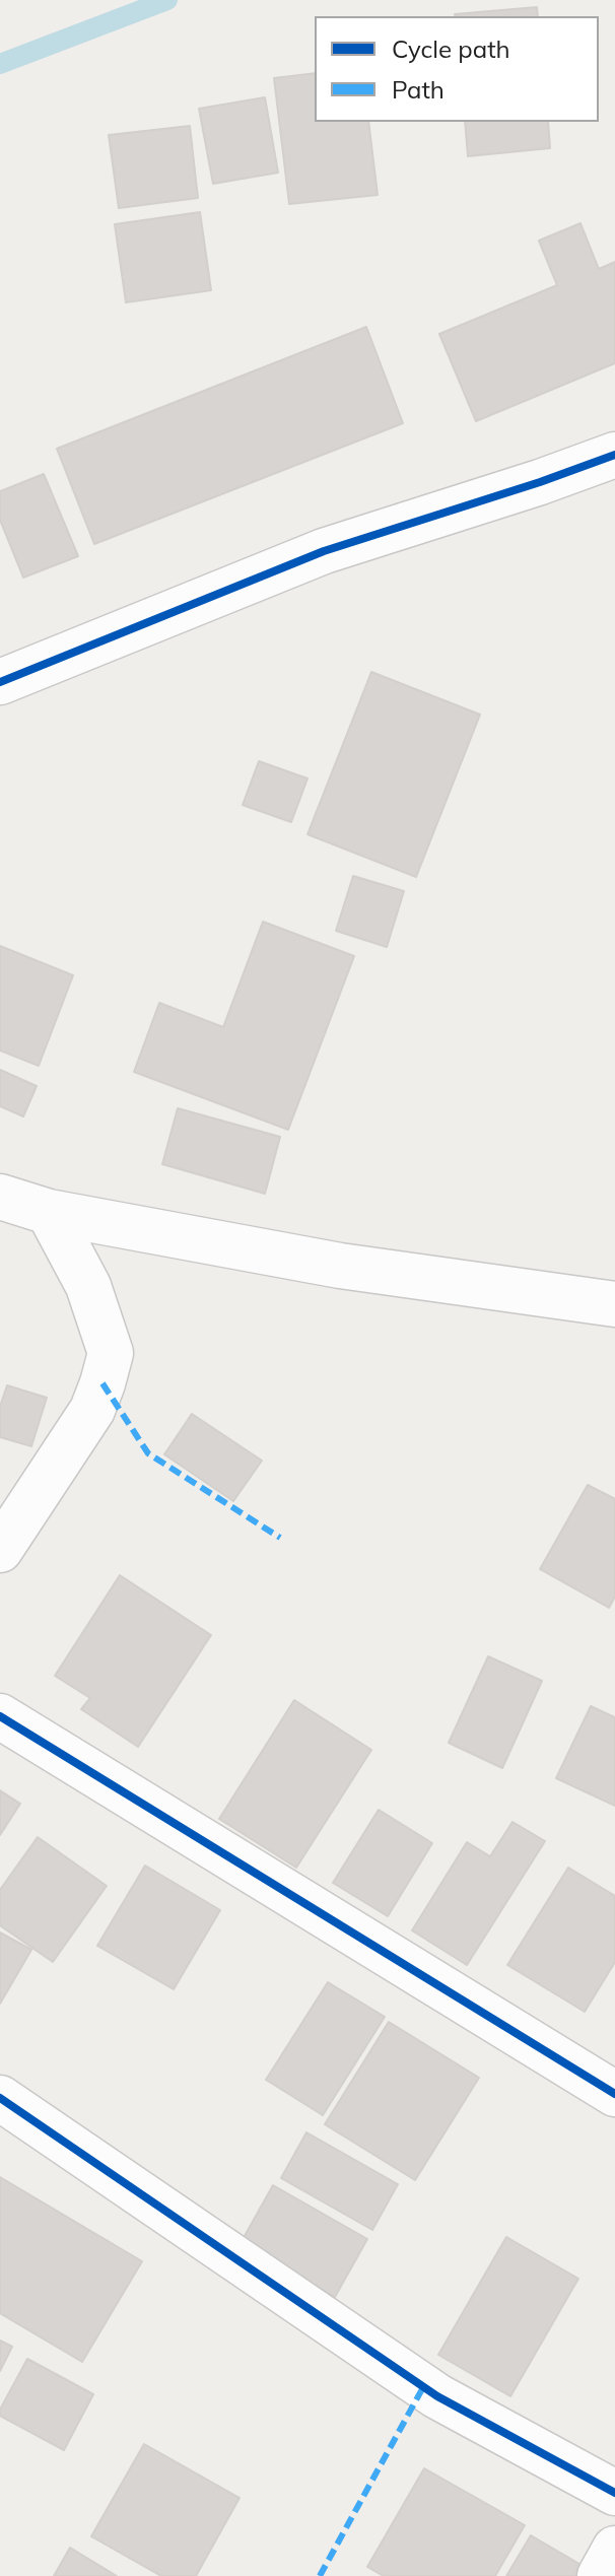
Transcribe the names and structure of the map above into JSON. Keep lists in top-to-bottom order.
{
  "legend": ["Cycle path", "Path"]
}
